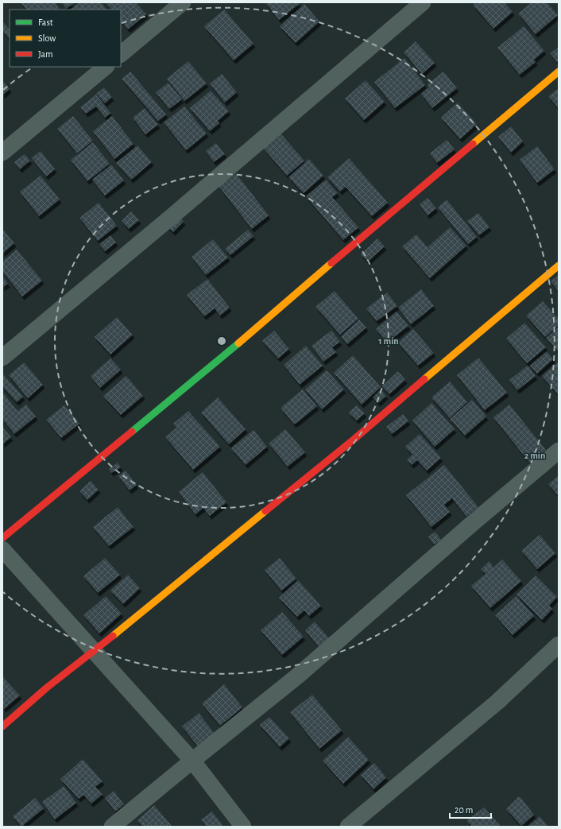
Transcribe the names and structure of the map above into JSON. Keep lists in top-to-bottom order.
{
  "legend": ["Fast", "Slow", "Jam"],
  "scale_bar": "20 m",
  "rings": ["1 min", "2 min"]
}
